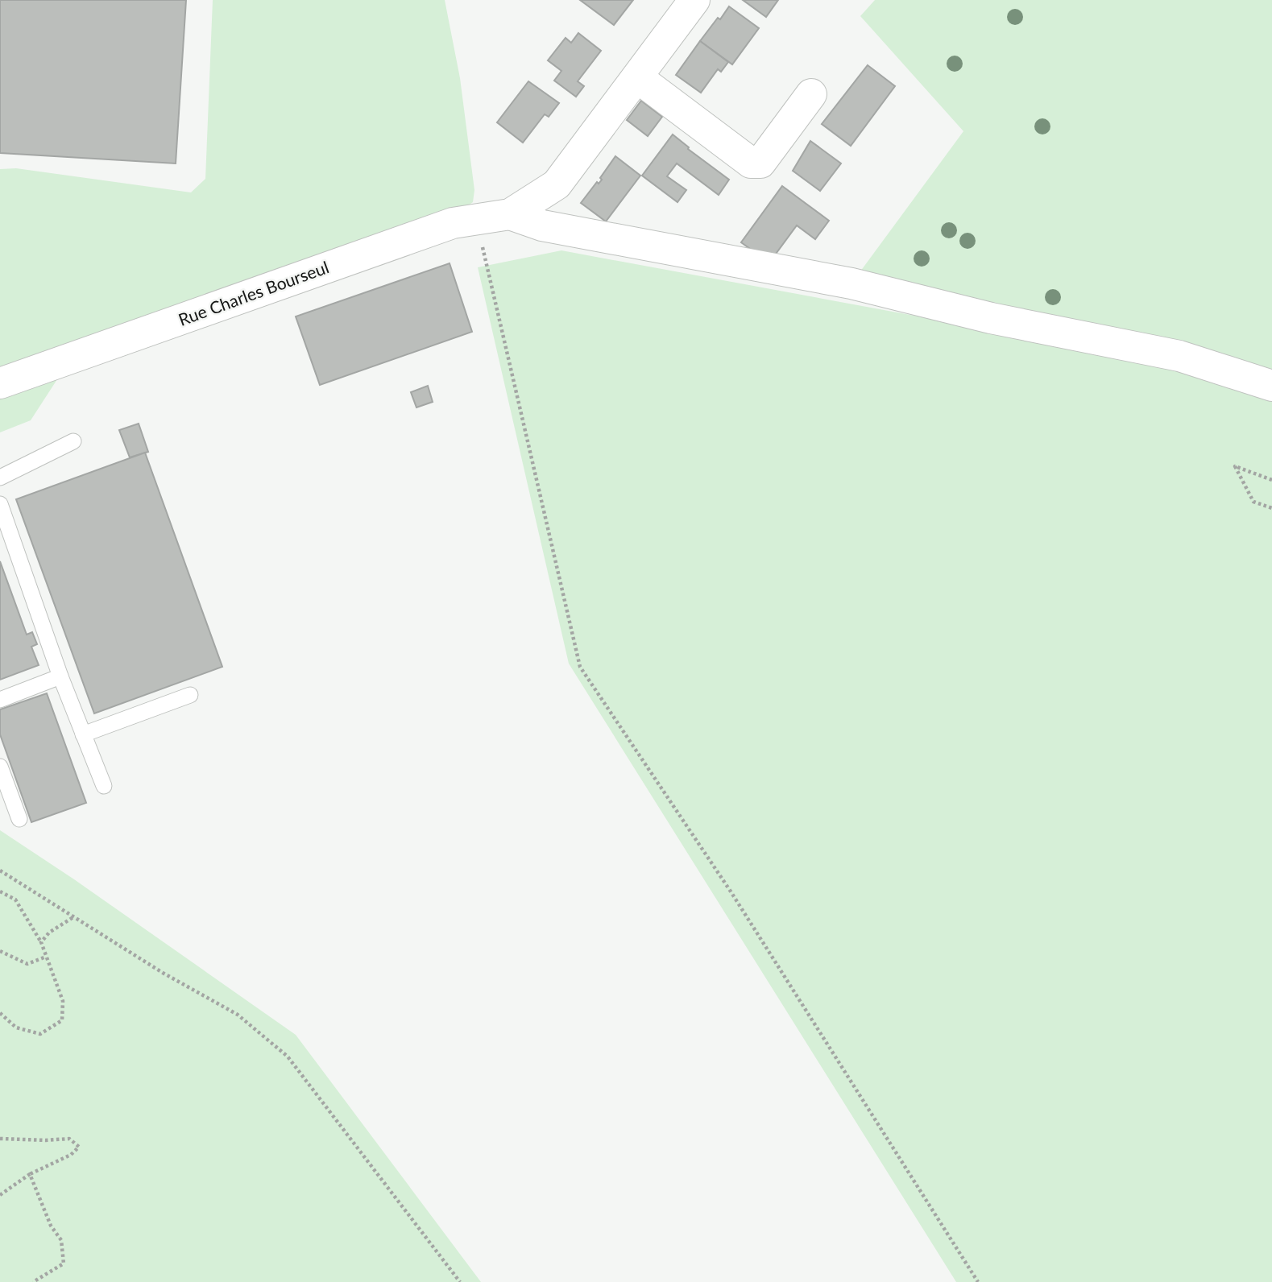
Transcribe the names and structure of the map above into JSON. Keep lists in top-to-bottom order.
{
  "streets": {
    "street": ["Rue Charles Bourseul"]
  }
}
